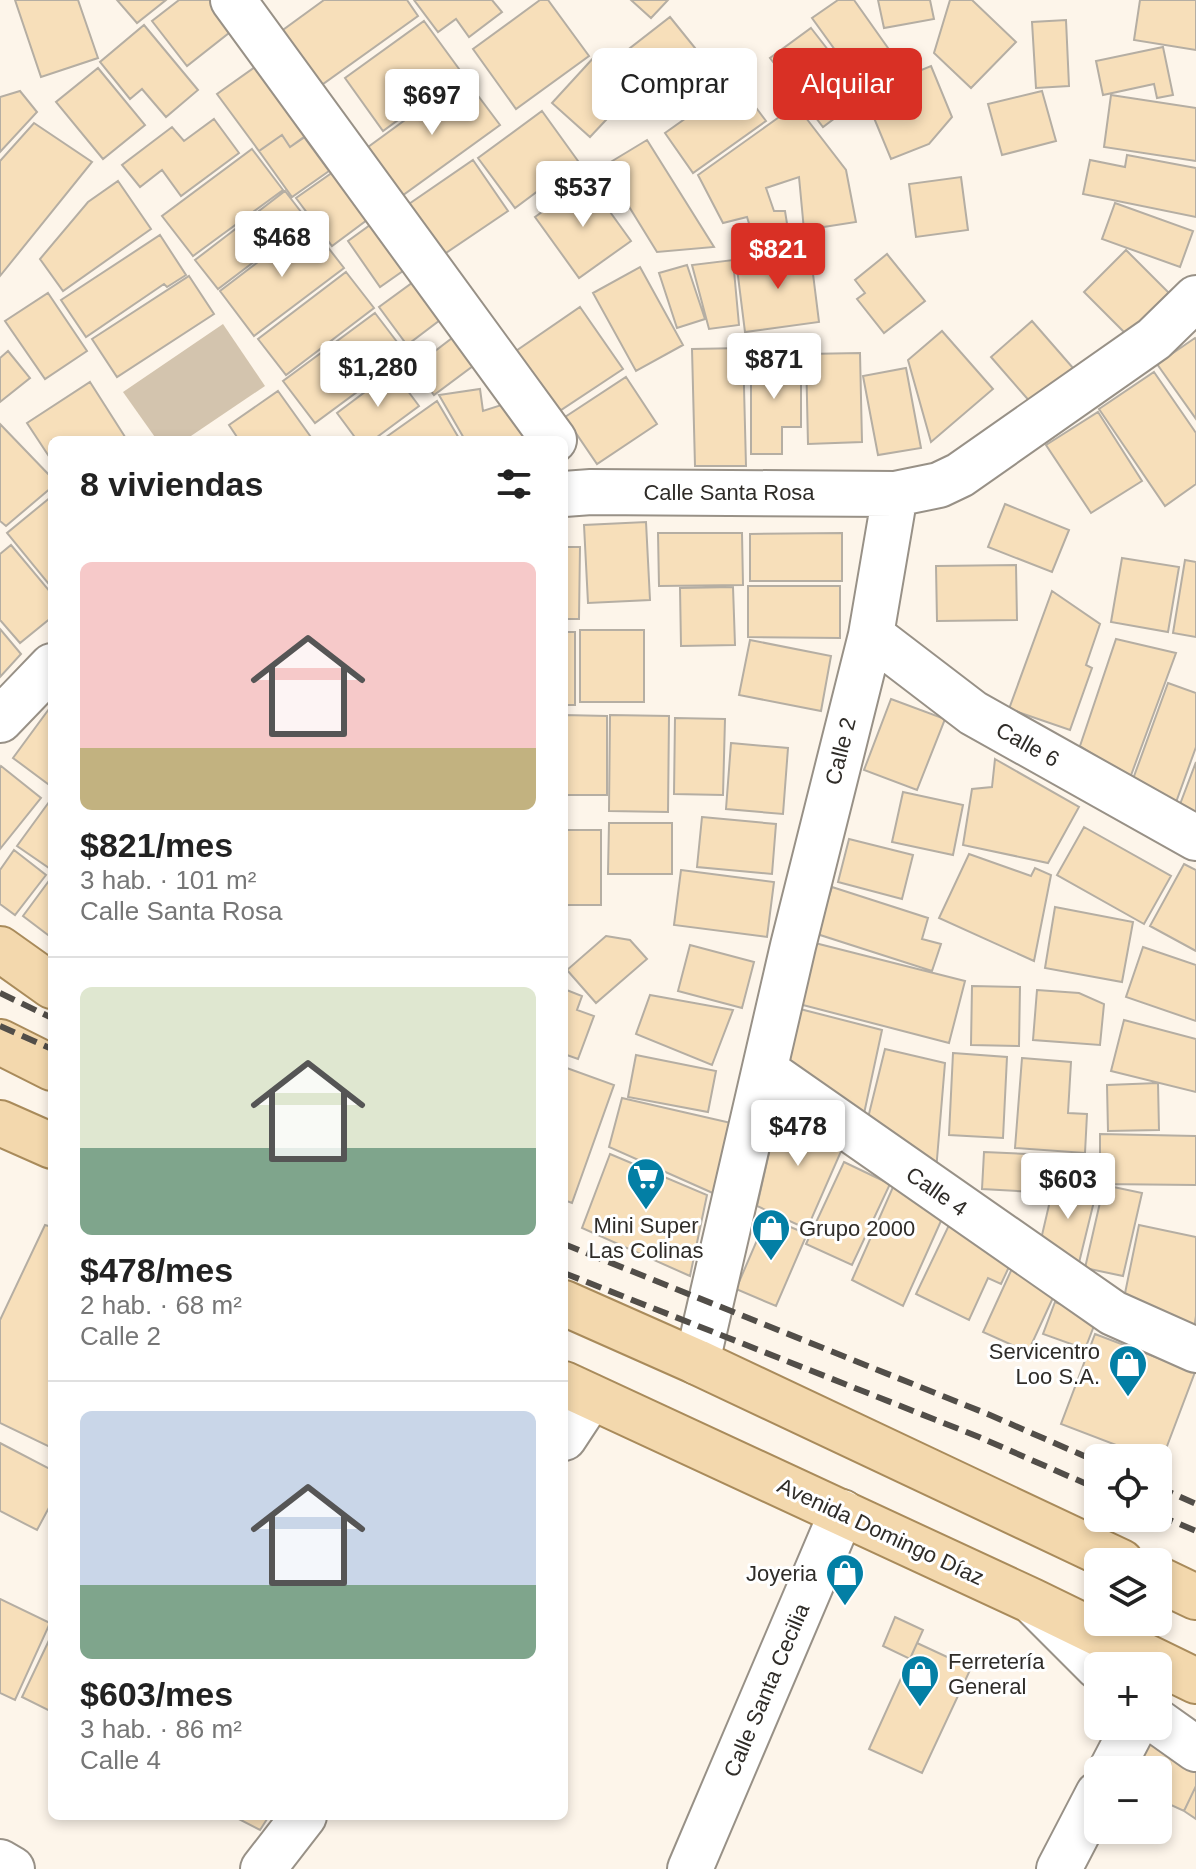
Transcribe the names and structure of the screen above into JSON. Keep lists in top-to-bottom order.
{
  "streets": {
    "main road": ["Avenida Domingo Díaz"],
    "street": [
      "Calle Santa Rosa",
      "Calle 6",
      "Calle 2",
      "Calle 4",
      "Calle Santa Cecilia"
    ]
  },
  "crossings": [
    ["Calle Santa Rosa", "Calle 2"],
    ["Calle 6", "Calle 2"],
    ["Calle 2", "Calle 4"],
    ["Avenida Domingo Díaz", "Calle Santa Cecilia"]
  ],
  "places": {
    "supermarket": ["Mini Super Las Colinas"],
    "shop": [
      "Grupo 2000",
      "Servicentro Loo S.A.",
      "Joyeria",
      "Ferretería General"
    ]
  },
  "page": {
    "chip": ["Comprar", "Alquilar"],
    "price": [
      "$697",
      "$537",
      "$468",
      "$821",
      "$871",
      "$1,280",
      "$478",
      "$603"
    ],
    "heading": "8 viviendas",
    "list": [
      {
        "name": "$821/mes",
        "note": "3 hab. · 101 m² · Calle Santa Rosa"
      },
      {
        "name": "$478/mes",
        "note": "2 hab. · 68 m² · Calle 2"
      },
      {
        "name": "$603/mes",
        "note": "3 hab. · 86 m² · Calle 4"
      }
    ],
    "map_buttons": ["+", "−"]
  }
}
